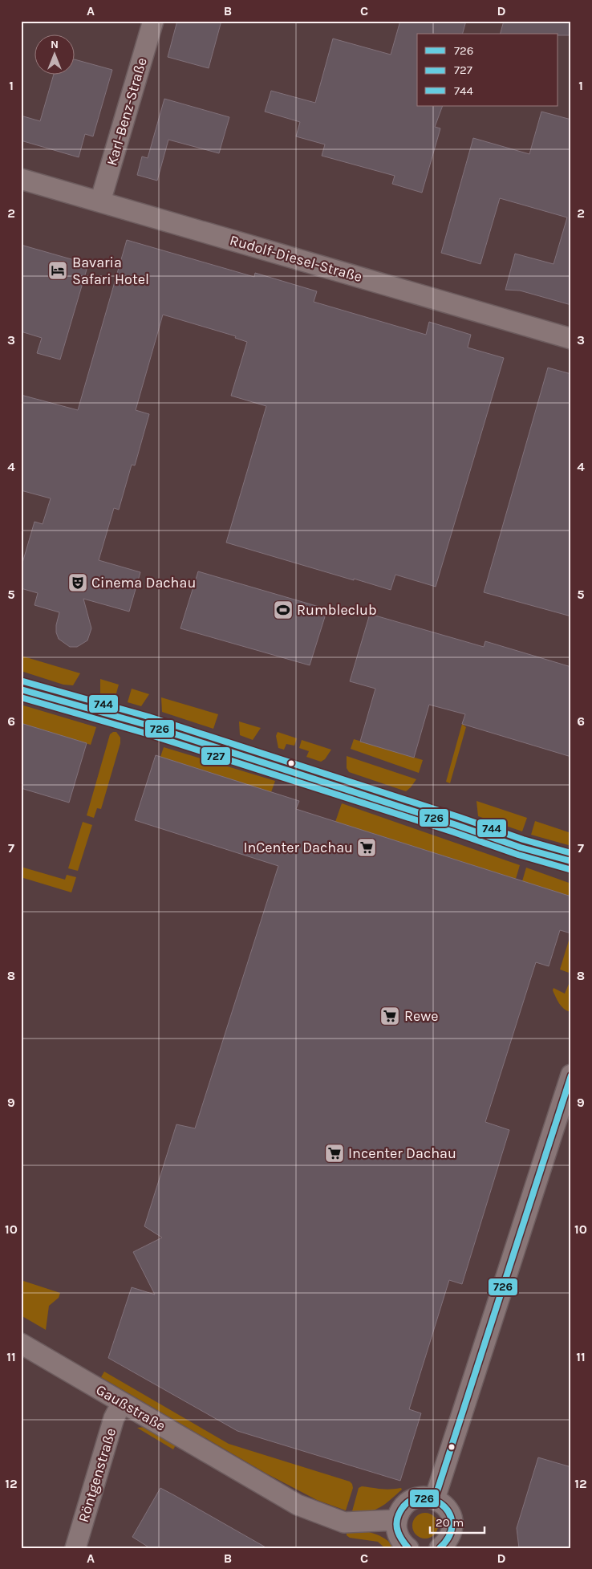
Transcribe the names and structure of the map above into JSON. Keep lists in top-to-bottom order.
{
  "streets": {
    "street": [
      "Karl-Benz-Straße",
      "Rudolf-Diesel-Straße",
      "Gaußstraße",
      "Röntgenstraße"
    ]
  },
  "crossings": [
    ["Karl-Benz-Straße", "Rudolf-Diesel-Straße"],
    ["Gaußstraße", "Röntgenstraße"]
  ],
  "places": {
    "hotel": ["Bavaria Safari Hotel"],
    "theatre": ["Cinema Dachau"],
    "sports": ["Rumbleclub"],
    "supermarket": ["InCenter Dachau", "Rewe", "Incenter Dachau"]
  },
  "lines": ["transit line 744", "transit line 726", "transit line 727"],
  "legend": ["726", "727", "744"],
  "scale_bar": "20 m",
  "north": "top",
  "grid": {
    "columns": [
      "A",
      "B",
      "C",
      "D"
    ],
    "rows": [
      "1",
      "2",
      "3",
      "4",
      "5",
      "6",
      "7",
      "8",
      "9",
      "10",
      "11",
      "12"
    ]
  }
}
